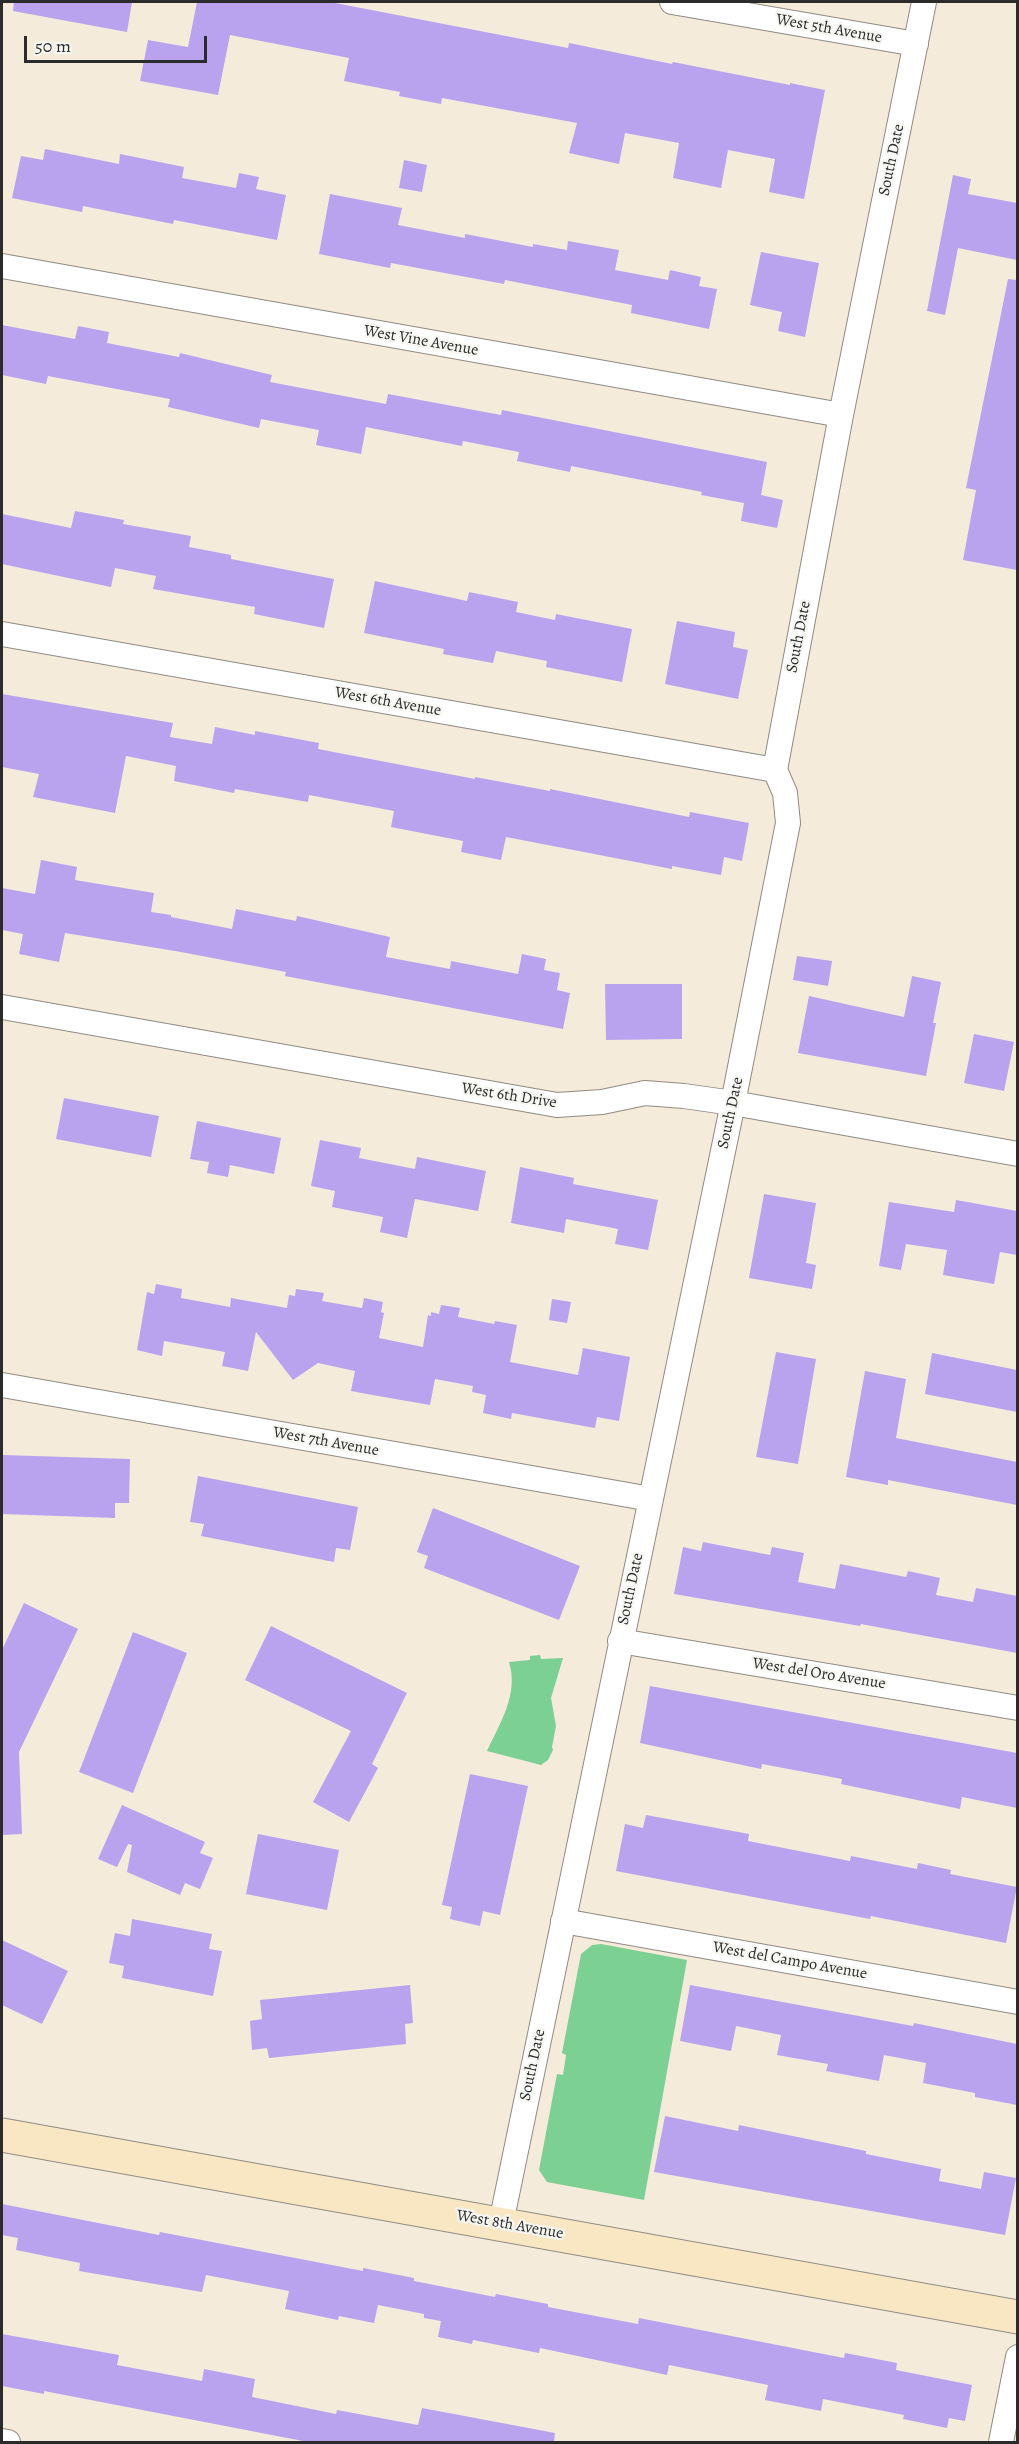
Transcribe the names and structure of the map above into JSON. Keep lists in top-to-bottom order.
{
  "streets": {
    "street": [
      "West 5th Avenue",
      "South Date",
      "West Vine Avenue",
      "West 6th Avenue",
      "West 6th Drive",
      "West 7th Avenue",
      "West del Oro Avenue",
      "West del Campo Avenue",
      "West 8th Avenue"
    ]
  },
  "crossings": [
    ["West 5th Avenue", "South Date"],
    ["South Date", "West Vine Avenue"],
    ["South Date", "West 6th Avenue"],
    ["South Date", "West 6th Drive"],
    ["South Date", "West 7th Avenue"],
    ["South Date", "West del Oro Avenue"],
    ["South Date", "West del Campo Avenue"],
    ["South Date", "West 8th Avenue"]
  ],
  "scale_bar": "50 m"
}
